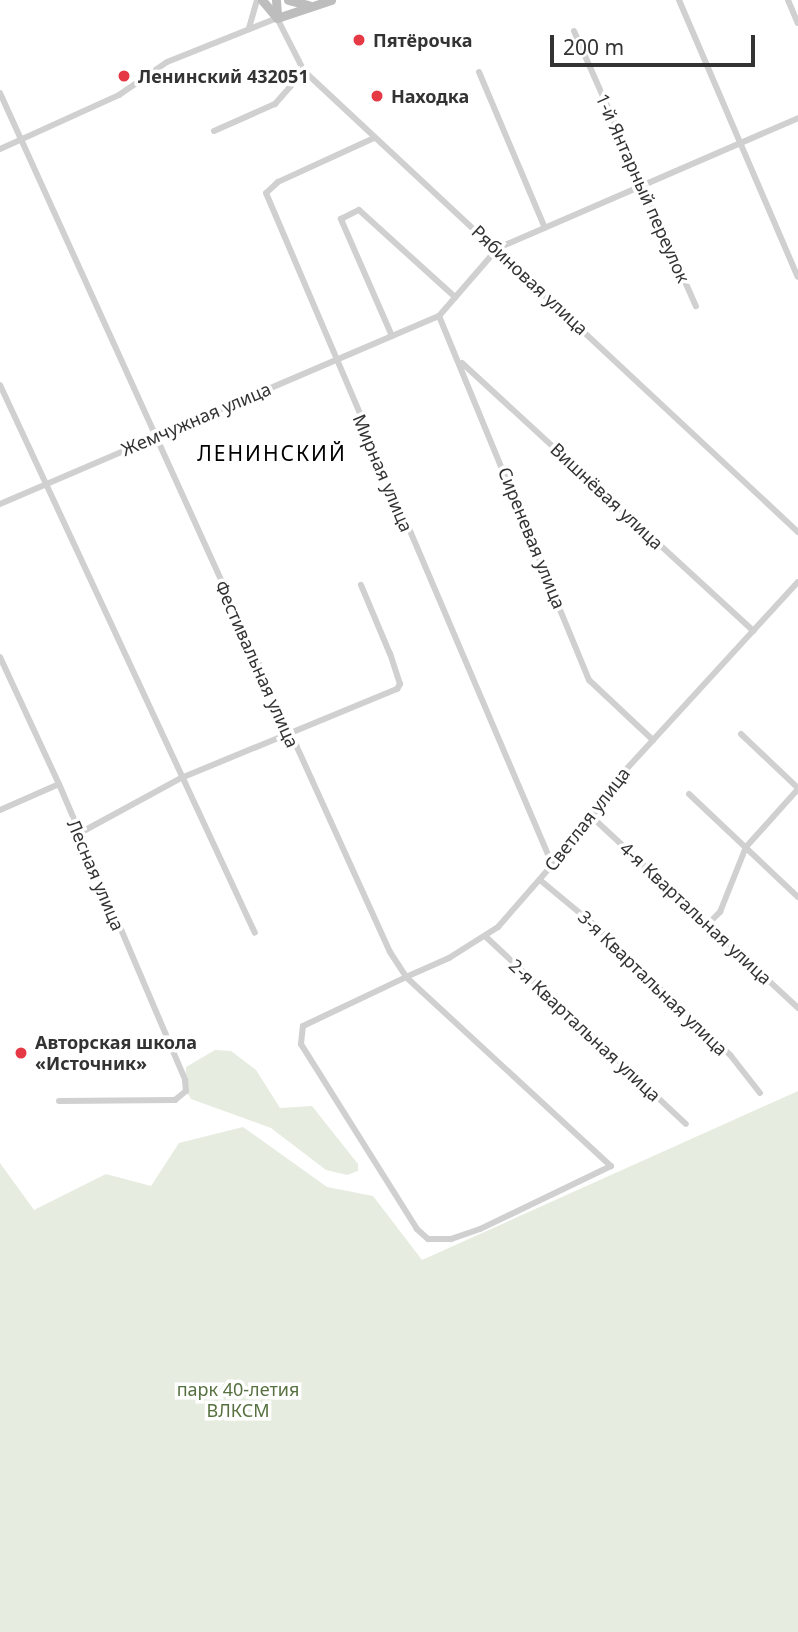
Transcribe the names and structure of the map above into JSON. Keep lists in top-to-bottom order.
{
  "streets": {
    "street": [
      "1-й Янтарный переулок",
      "Рябиновая улица",
      "Жемчужная улица",
      "Мирная улица",
      "Вишнёвая улица",
      "Сиреневая улица",
      "Фестивальная улица",
      "Светлая улица",
      "Лесная улица",
      "4-я Квартальная улица",
      "3-я Квартальная улица",
      "2-я Квартальная улица"
    ]
  },
  "crossings": [
    ["Рябиновая улица", "Мирная улица"],
    ["Жемчужная улица", "Мирная улица"],
    ["Жемчужная улица", "Сиреневая улица"],
    ["Жемчужная улица", "Фестивальная улица"],
    ["Мирная улица", "Светлая улица"],
    ["Вишнёвая улица", "Сиреневая улица"],
    ["Вишнёвая улица", "Светлая улица"],
    ["Сиреневая улица", "Светлая улица"],
    ["Фестивальная улица", "Светлая улица"],
    ["Светлая улица", "4-я Квартальная улица"],
    ["Светлая улица", "3-я Квартальная улица"],
    ["Светлая улица", "2-я Квартальная улица"]
  ],
  "districts": ["ЛЕНИНСКИЙ"],
  "parks": ["парк 40-летия ВЛКСМ"],
  "places": [
    "Пятёрочка",
    "Ленинский 432051",
    "Находка",
    "Авторская школа «Источник»"
  ],
  "scale_bar": "200 m"
}
